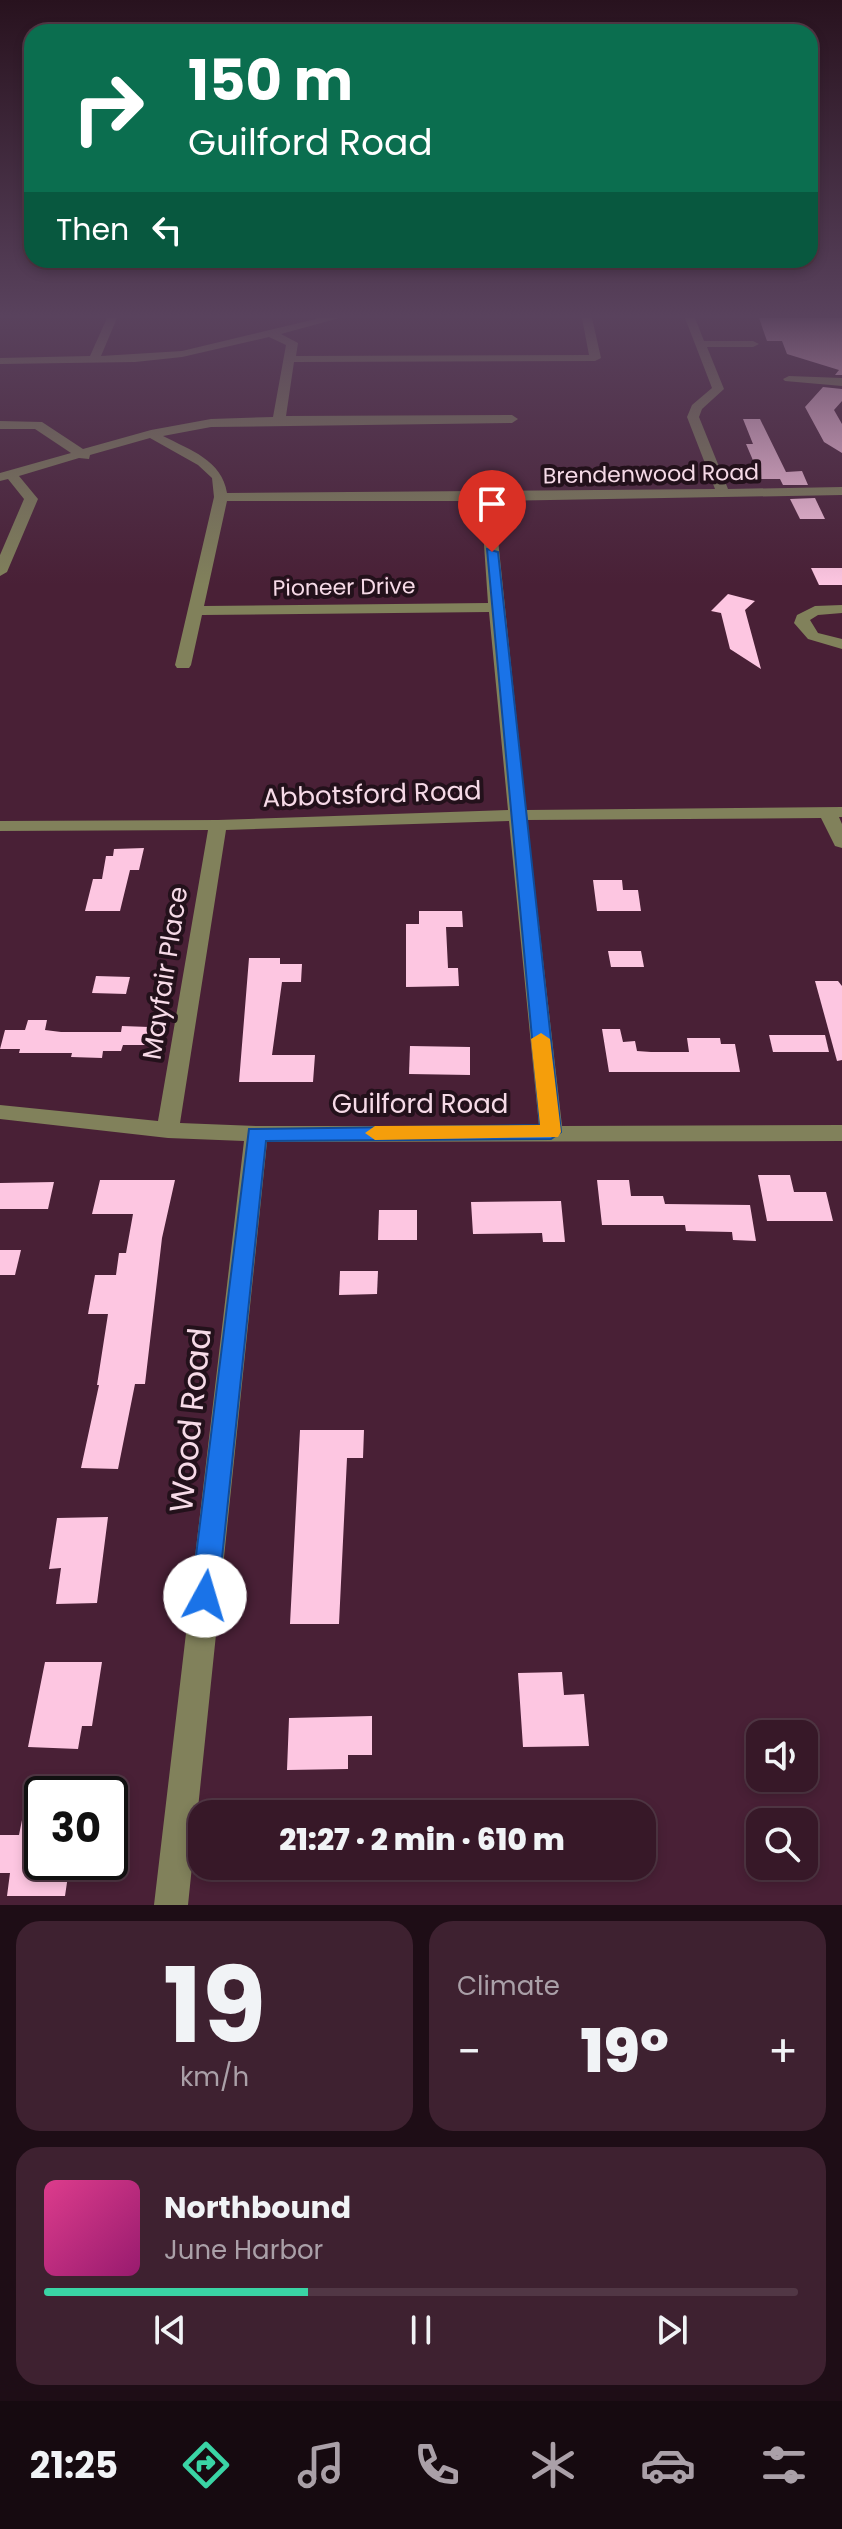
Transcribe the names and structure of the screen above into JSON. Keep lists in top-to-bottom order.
{
  "streets": {
    "street": [
      "Brendenwood Road",
      "Pioneer Drive",
      "Abbotsford Road",
      "Mayfair Place",
      "Guilford Road",
      "Wood Road"
    ]
  },
  "crossings": [
    ["Abbotsford Road", "Mayfair Place"],
    ["Mayfair Place", "Guilford Road"],
    ["Guilford Road", "Wood Road"]
  ],
  "page": {
    "turn": ["150 m", "Guilford Road"],
    "then": "Then",
    "limit": "30",
    "trip": "21:27 · 2 min · 610 m",
    "tile": [
      ["19", "km/h"],
      "Climate"
    ],
    "heat": ["−", "19°", "+"],
    "song": ["Northbound", "June Harbor"],
    "tabs": "21:25"
  }
}
